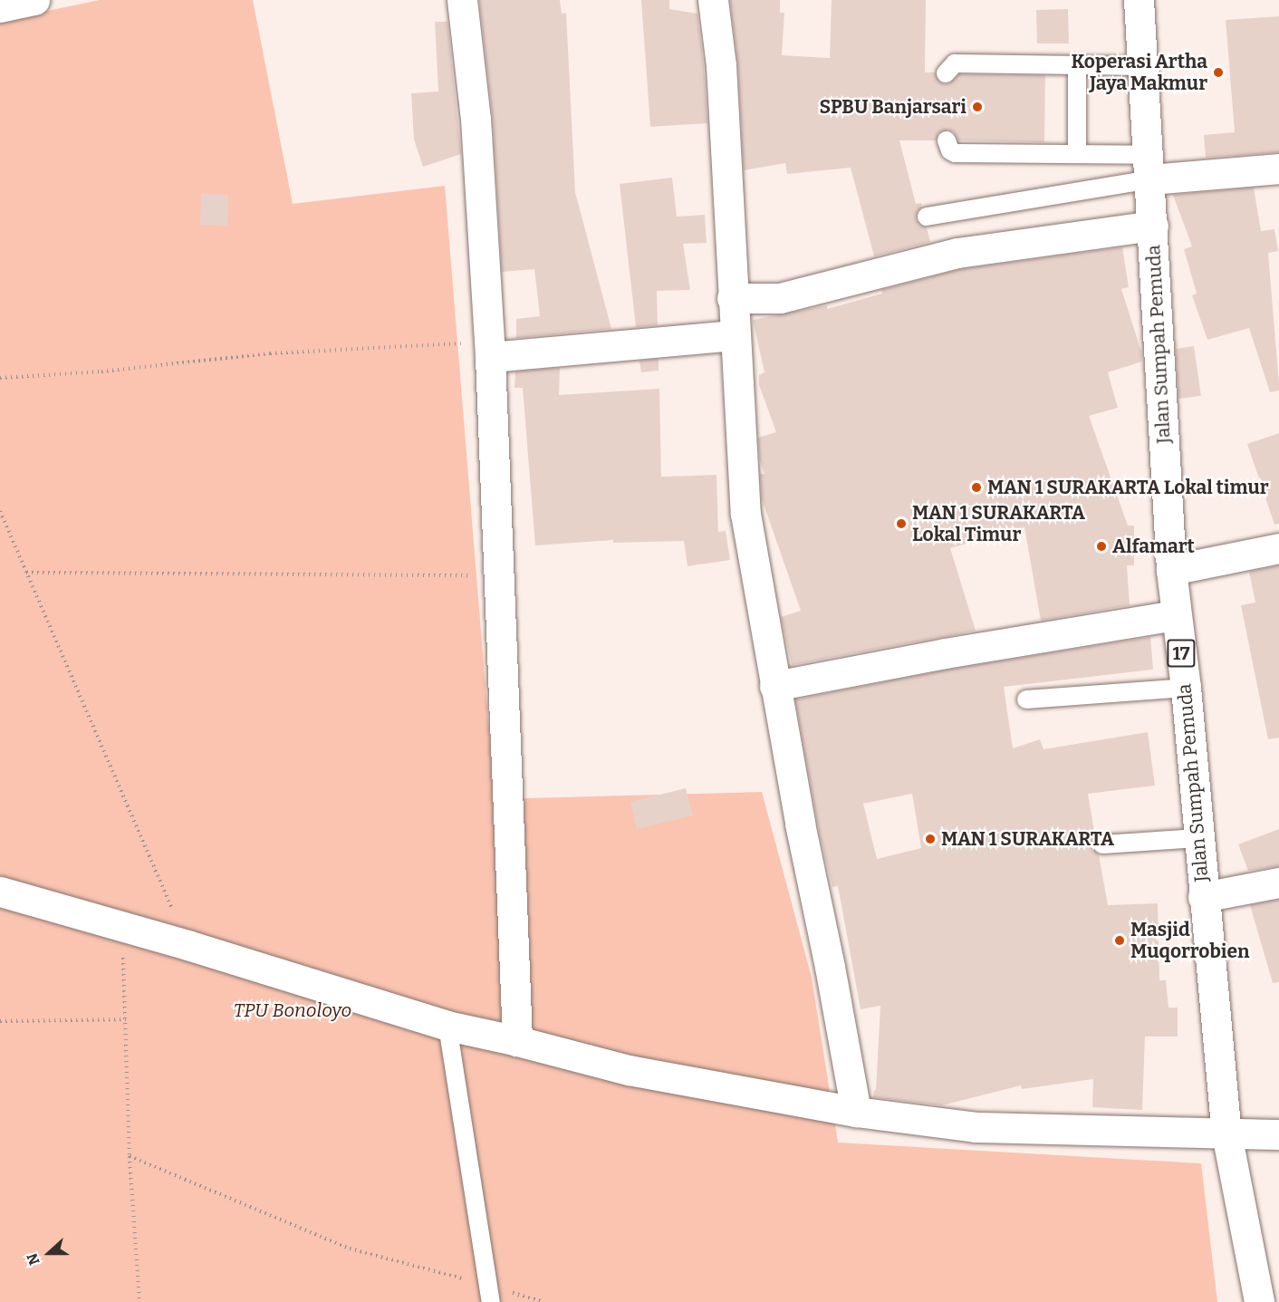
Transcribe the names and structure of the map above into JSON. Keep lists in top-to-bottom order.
{
  "streets": {
    "main road": ["Jalan Sumpah Pemuda", "17"]
  },
  "parks": ["TPU Bonoloyo"],
  "places": [
    "Koperasi Artha Jaya Makmur",
    "SPBU Banjarsari",
    "MAN 1 SURAKARTA Lokal timur",
    "MAN 1 SURAKARTA Lokal Timur",
    "Alfamart",
    "MAN 1 SURAKARTA",
    "Masjid Muqorrobien"
  ],
  "north": "left"
}
